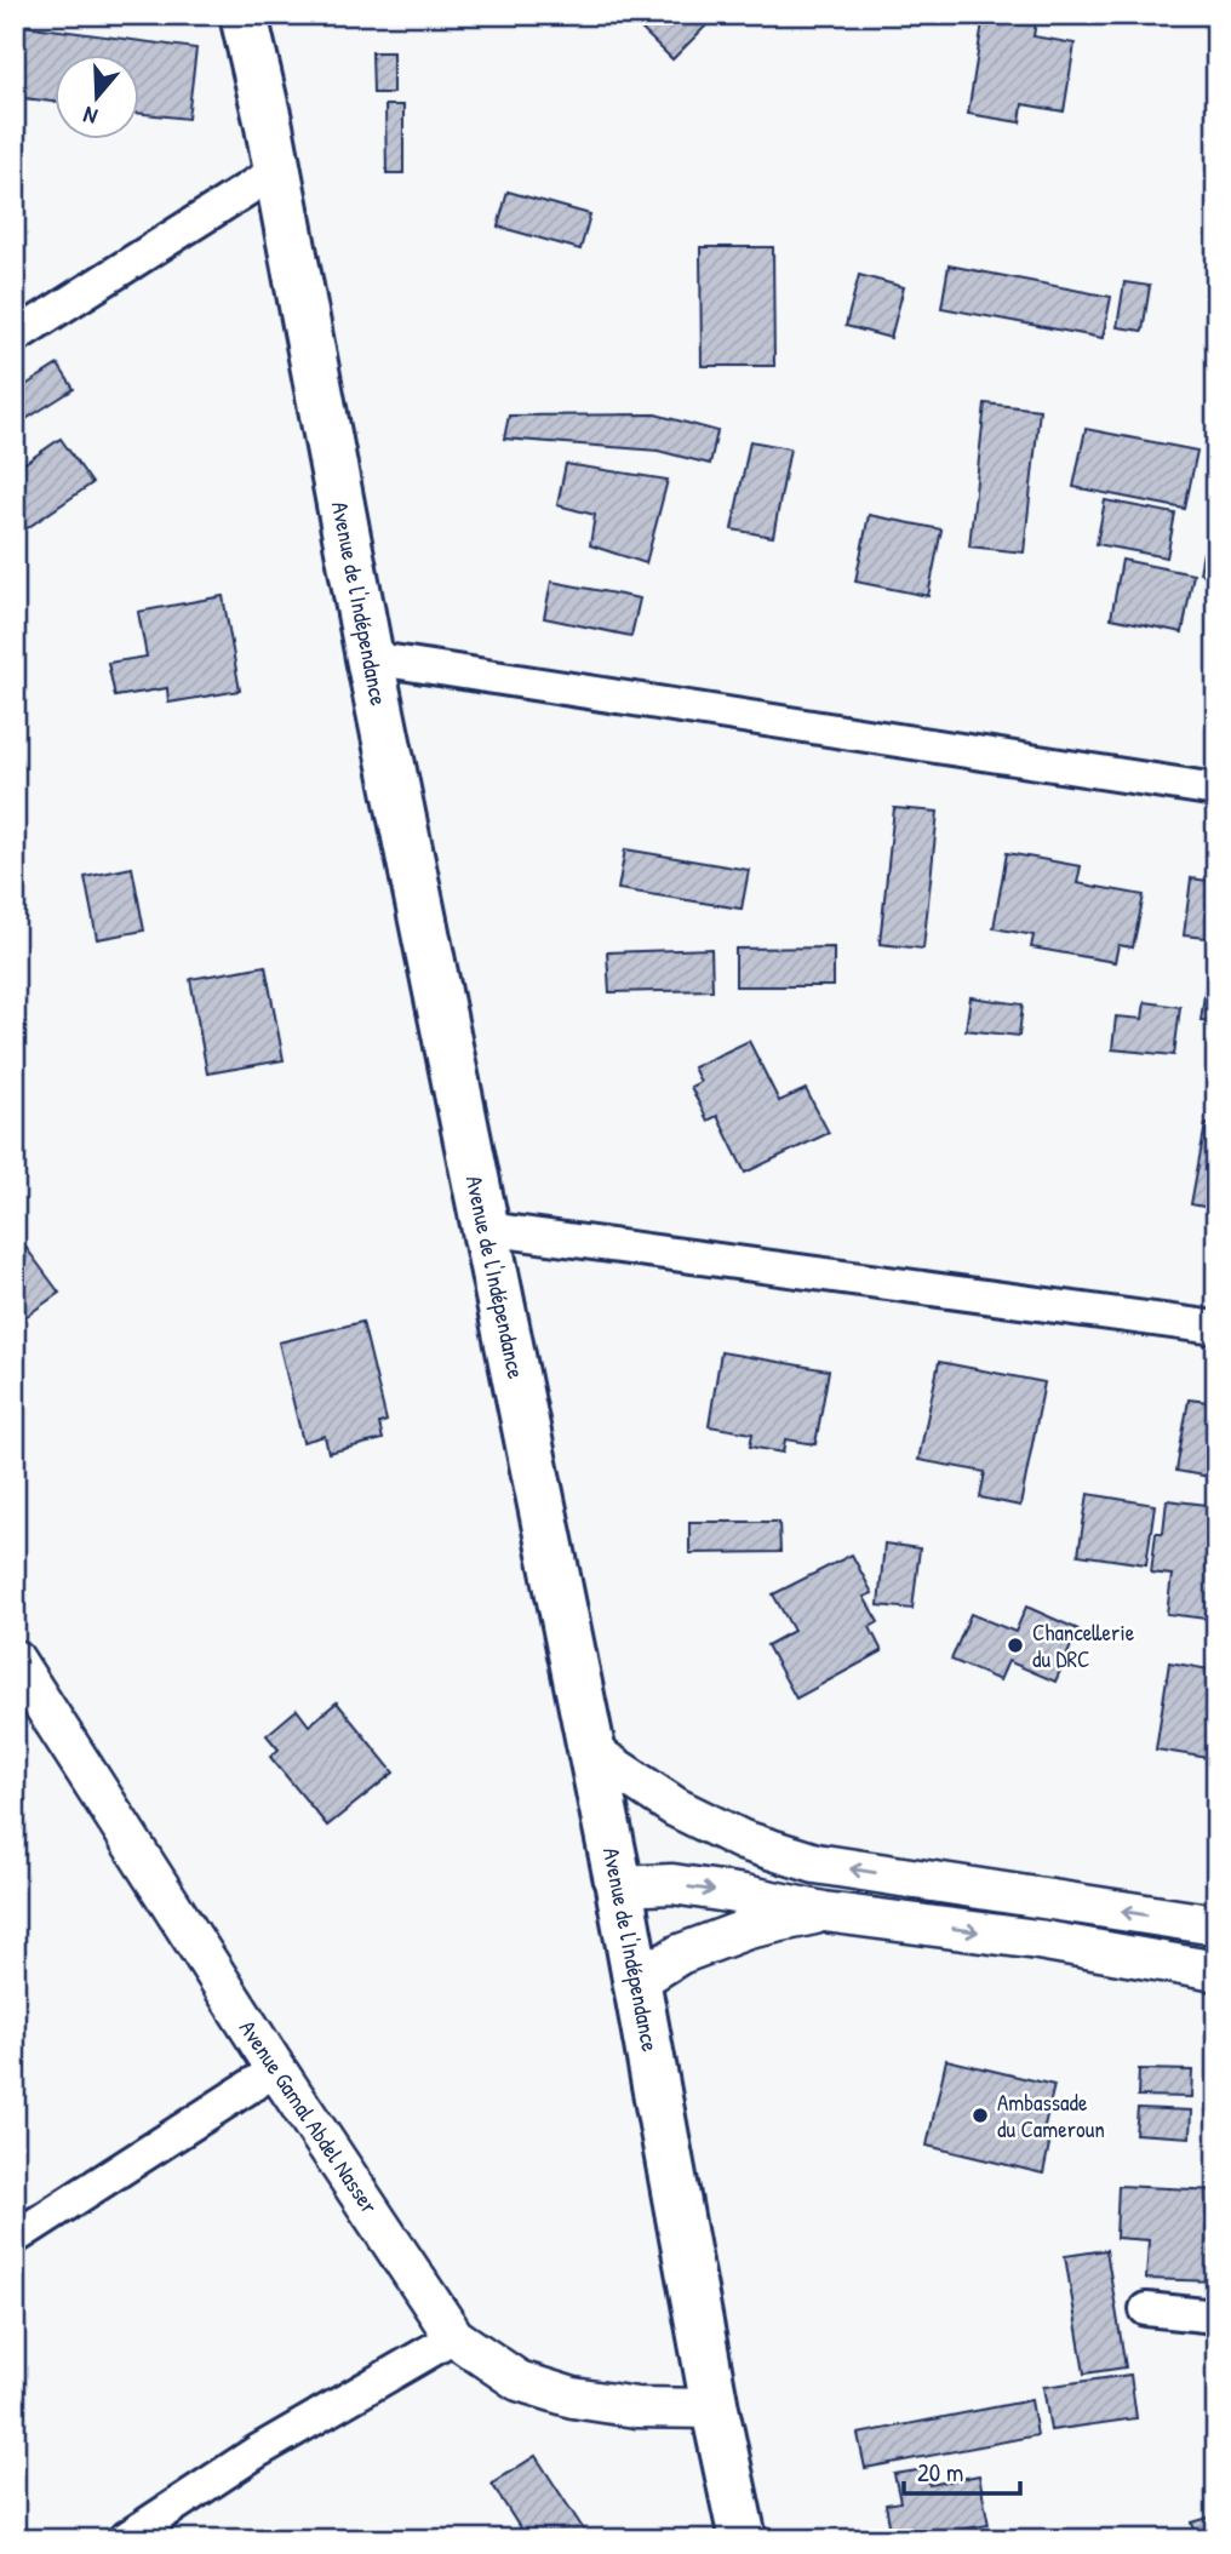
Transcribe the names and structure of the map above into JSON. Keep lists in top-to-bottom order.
{
  "streets": {
    "main road": ["Avenue de l'Indépendance"],
    "street": ["Avenue Gamal Abdel Nasser"]
  },
  "crossings": [
    ["Avenue de l'Indépendance", "Avenue Gamal Abdel Nasser"]
  ],
  "places": ["Chancellerie du DRC", "Ambassade du Cameroun"],
  "scale_bar": "20 m",
  "north": "bottom"
}
